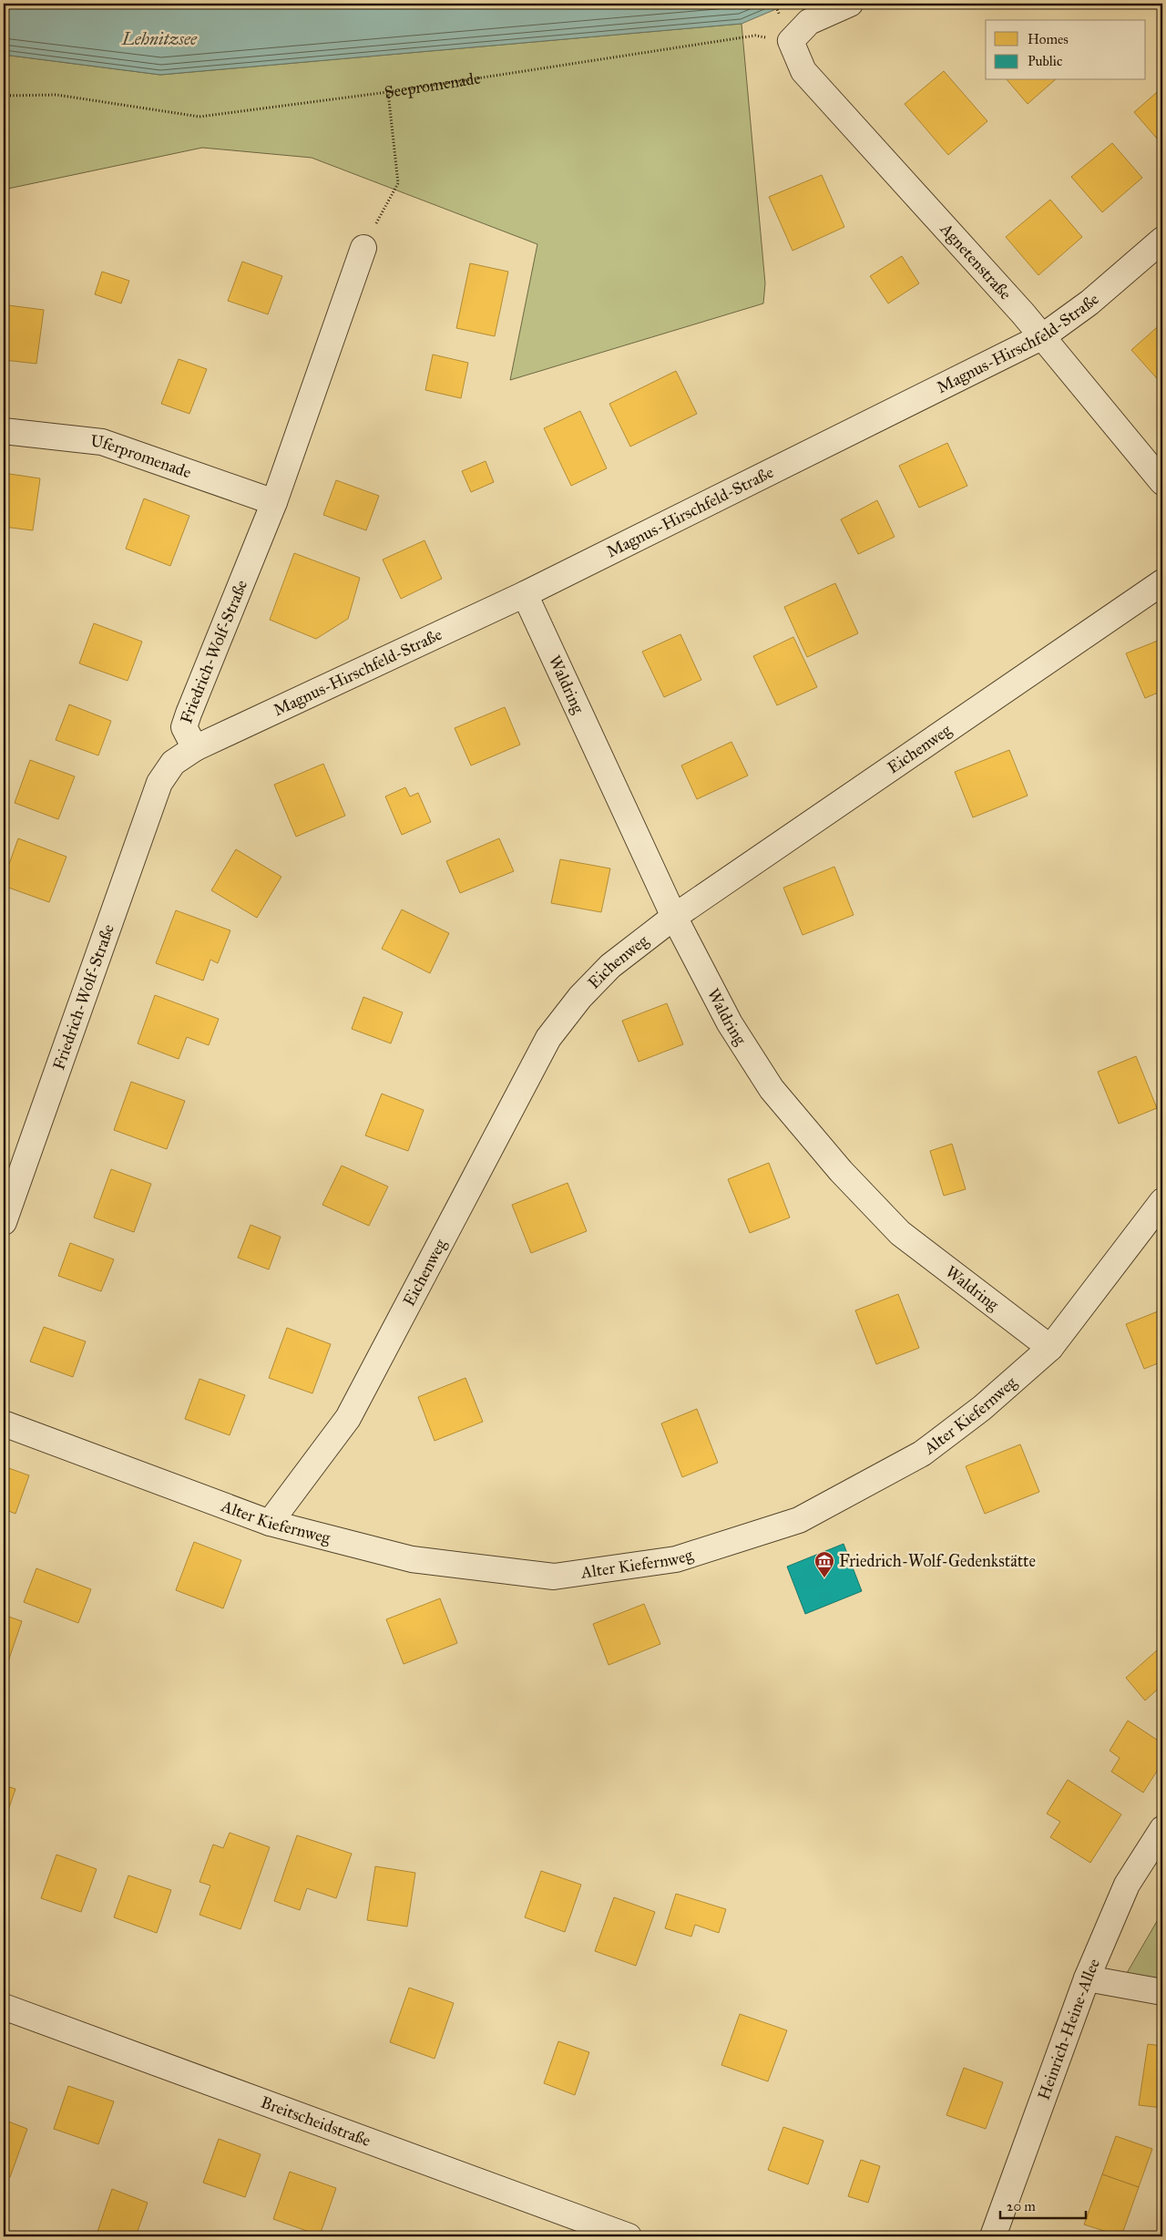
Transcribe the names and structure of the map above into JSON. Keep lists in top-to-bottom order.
{
  "streets": {
    "street": [
      "Agnetenstraße",
      "Magnus-Hirschfeld-Straße",
      "Uferpromenade",
      "Friedrich-Wolf-Straße",
      "Waldring",
      "Eichenweg",
      "Alter Kiefernweg",
      "Heinrich-Heine-Allee",
      "Breitscheidstraße"
    ],
    "path": ["Seepromenade"]
  },
  "crossings": [
    ["Seepromenade", "Agnetenstraße"],
    ["Agnetenstraße", "Magnus-Hirschfeld-Straße"],
    ["Magnus-Hirschfeld-Straße", "Friedrich-Wolf-Straße"],
    ["Magnus-Hirschfeld-Straße", "Waldring"],
    ["Uferpromenade", "Friedrich-Wolf-Straße"],
    ["Waldring", "Eichenweg"],
    ["Waldring", "Alter Kiefernweg"],
    ["Eichenweg", "Alter Kiefernweg"]
  ],
  "water": ["Lehnitzsee"],
  "places": {
    "museum": ["Friedrich-Wolf-Gedenkstätte"]
  },
  "legend": ["Homes", "Public"],
  "scale_bar": "20 m"
}
